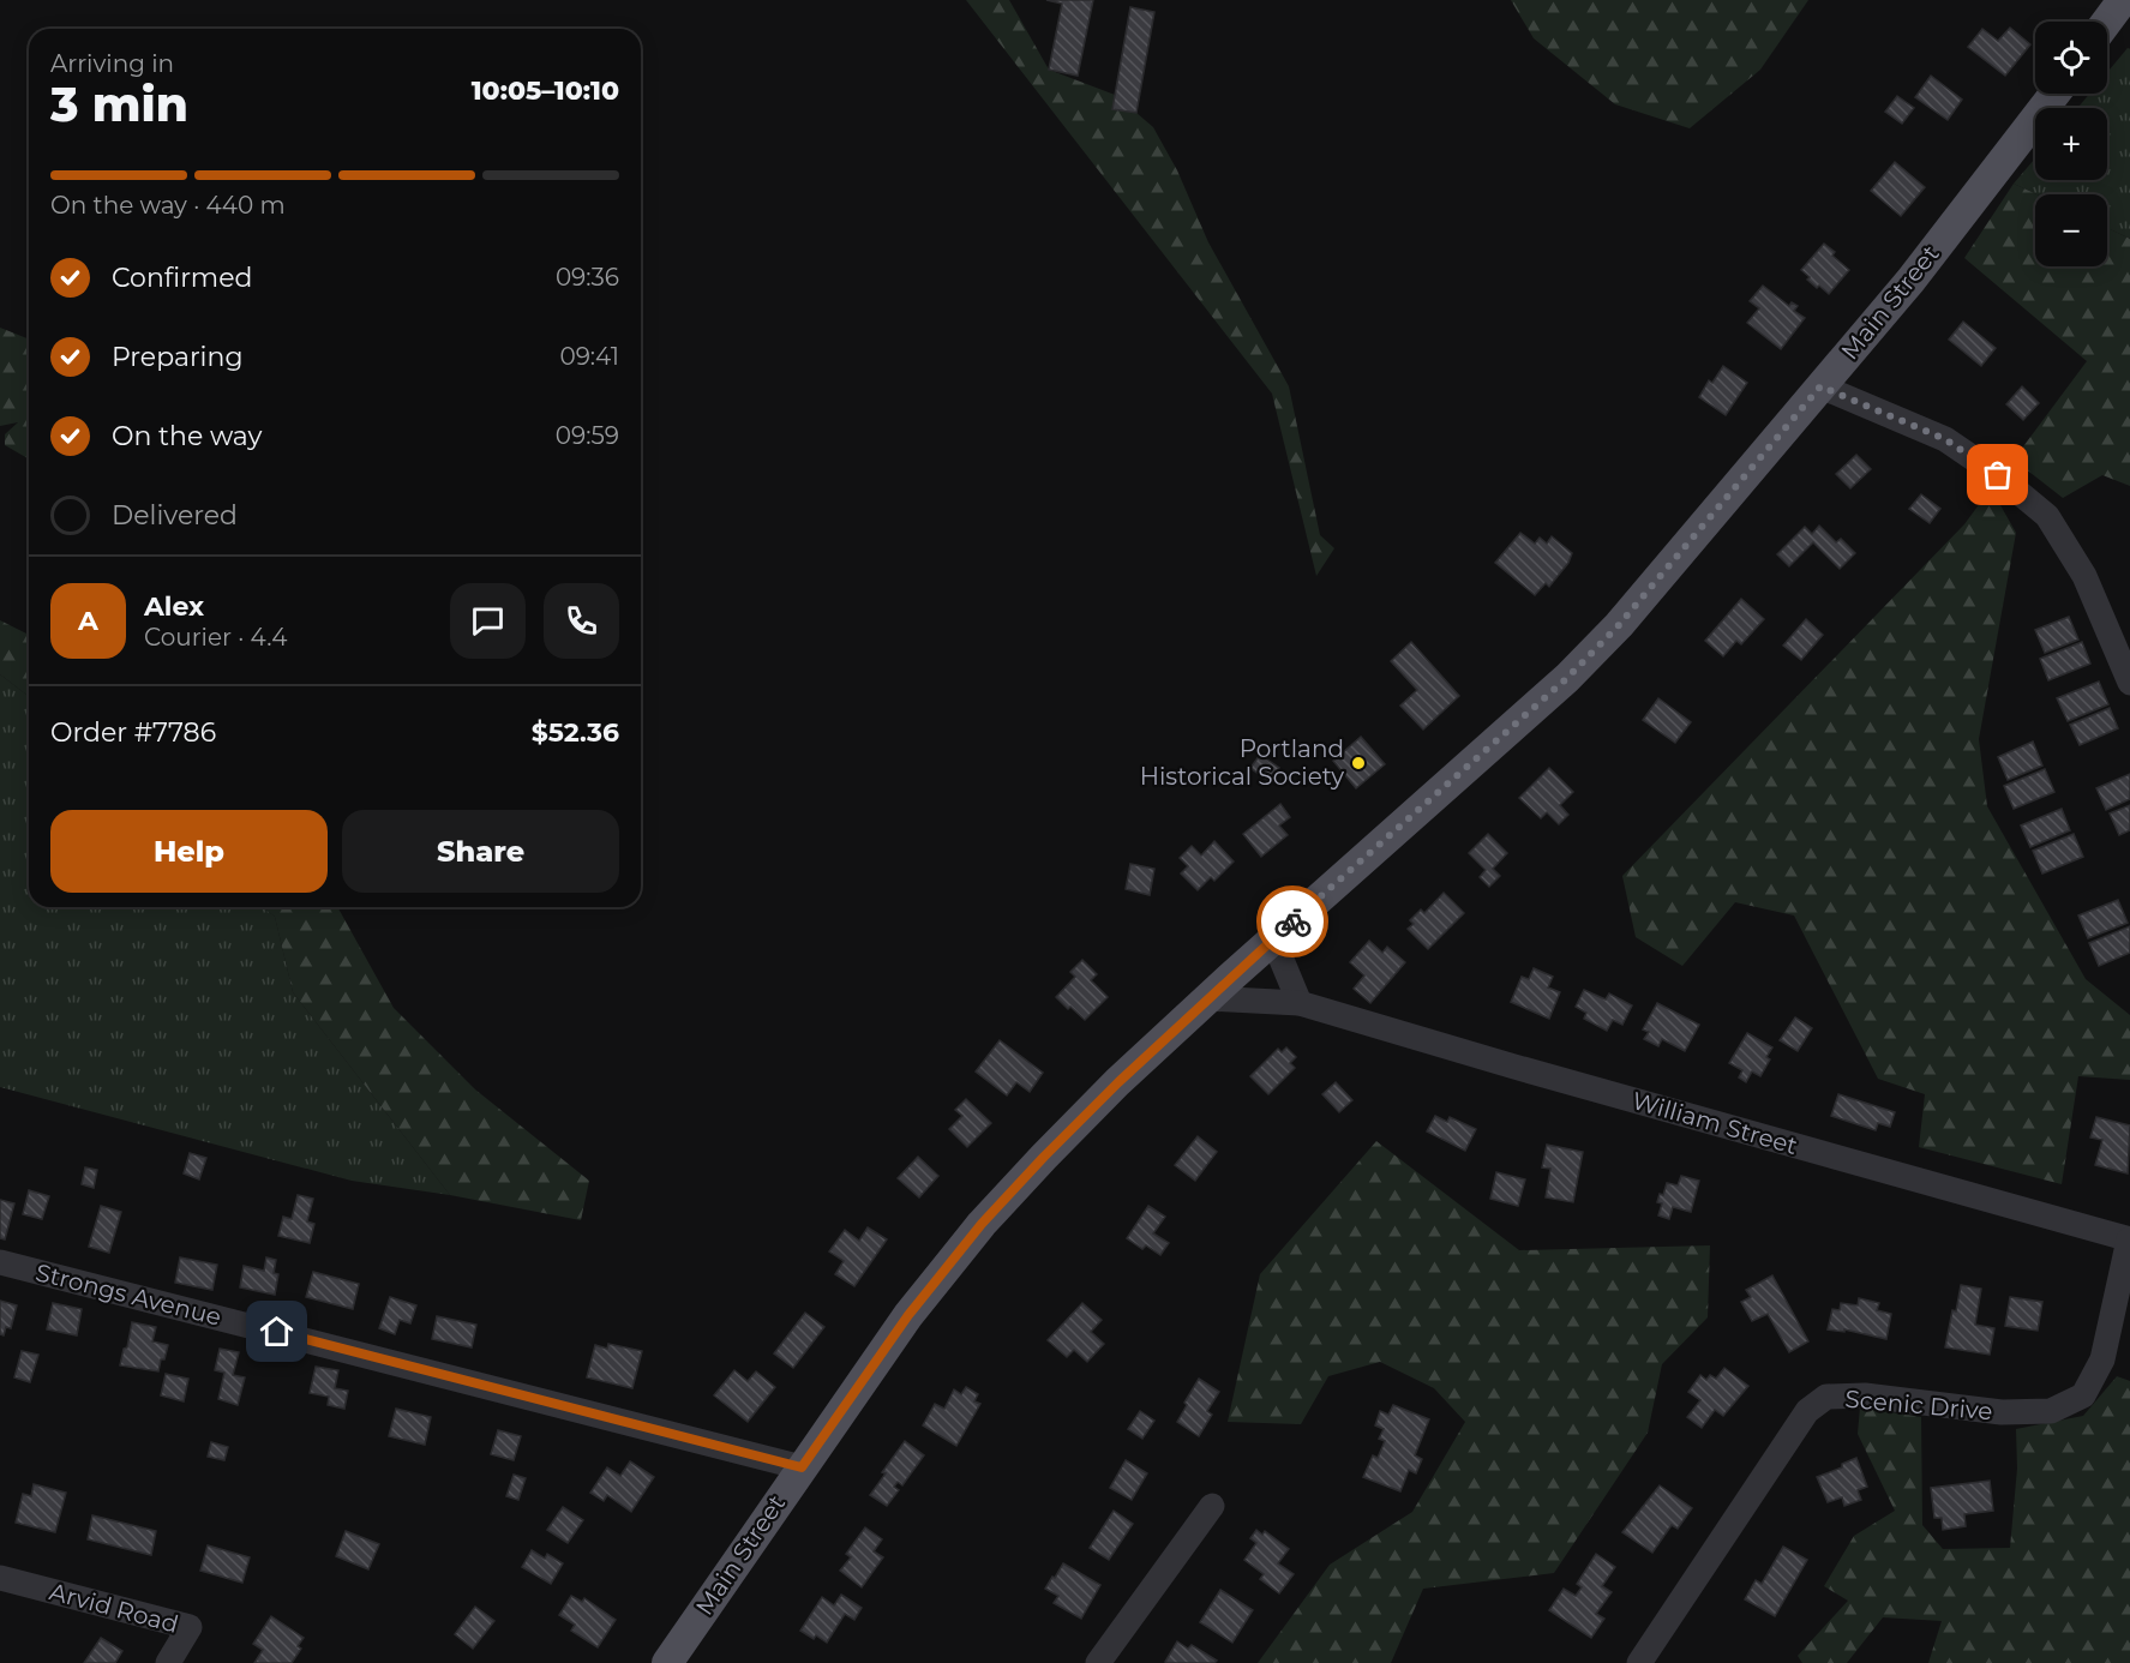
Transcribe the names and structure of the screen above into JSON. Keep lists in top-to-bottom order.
{
  "streets": {
    "main road": ["Main Street"],
    "street": [
      "William Street",
      "Strongs Avenue",
      "Scenic Drive",
      "Arvid Road"
    ]
  },
  "crossings": [
    ["Main Street", "William Street"],
    ["Main Street", "Strongs Avenue"],
    ["William Street", "Scenic Drive"]
  ],
  "places": ["Portland Historical Society"],
  "page": {
    "map_buttons": ["+", "−"],
    "heading": ["3 min", "Arriving in", "10:05–10:10"],
    "panel": [
      "Alex",
      "Courier · 4.4",
      "Order #7786",
      "$52.36"
    ],
    "bar": "On the way · 440 m",
    "list": [
      ["Confirmed", "09:36"],
      ["Preparing", "09:41"],
      ["On the way", "09:59"],
      "Delivered"
    ],
    "round": "A",
    "buttons": ["Help", "Share"]
  }
}
